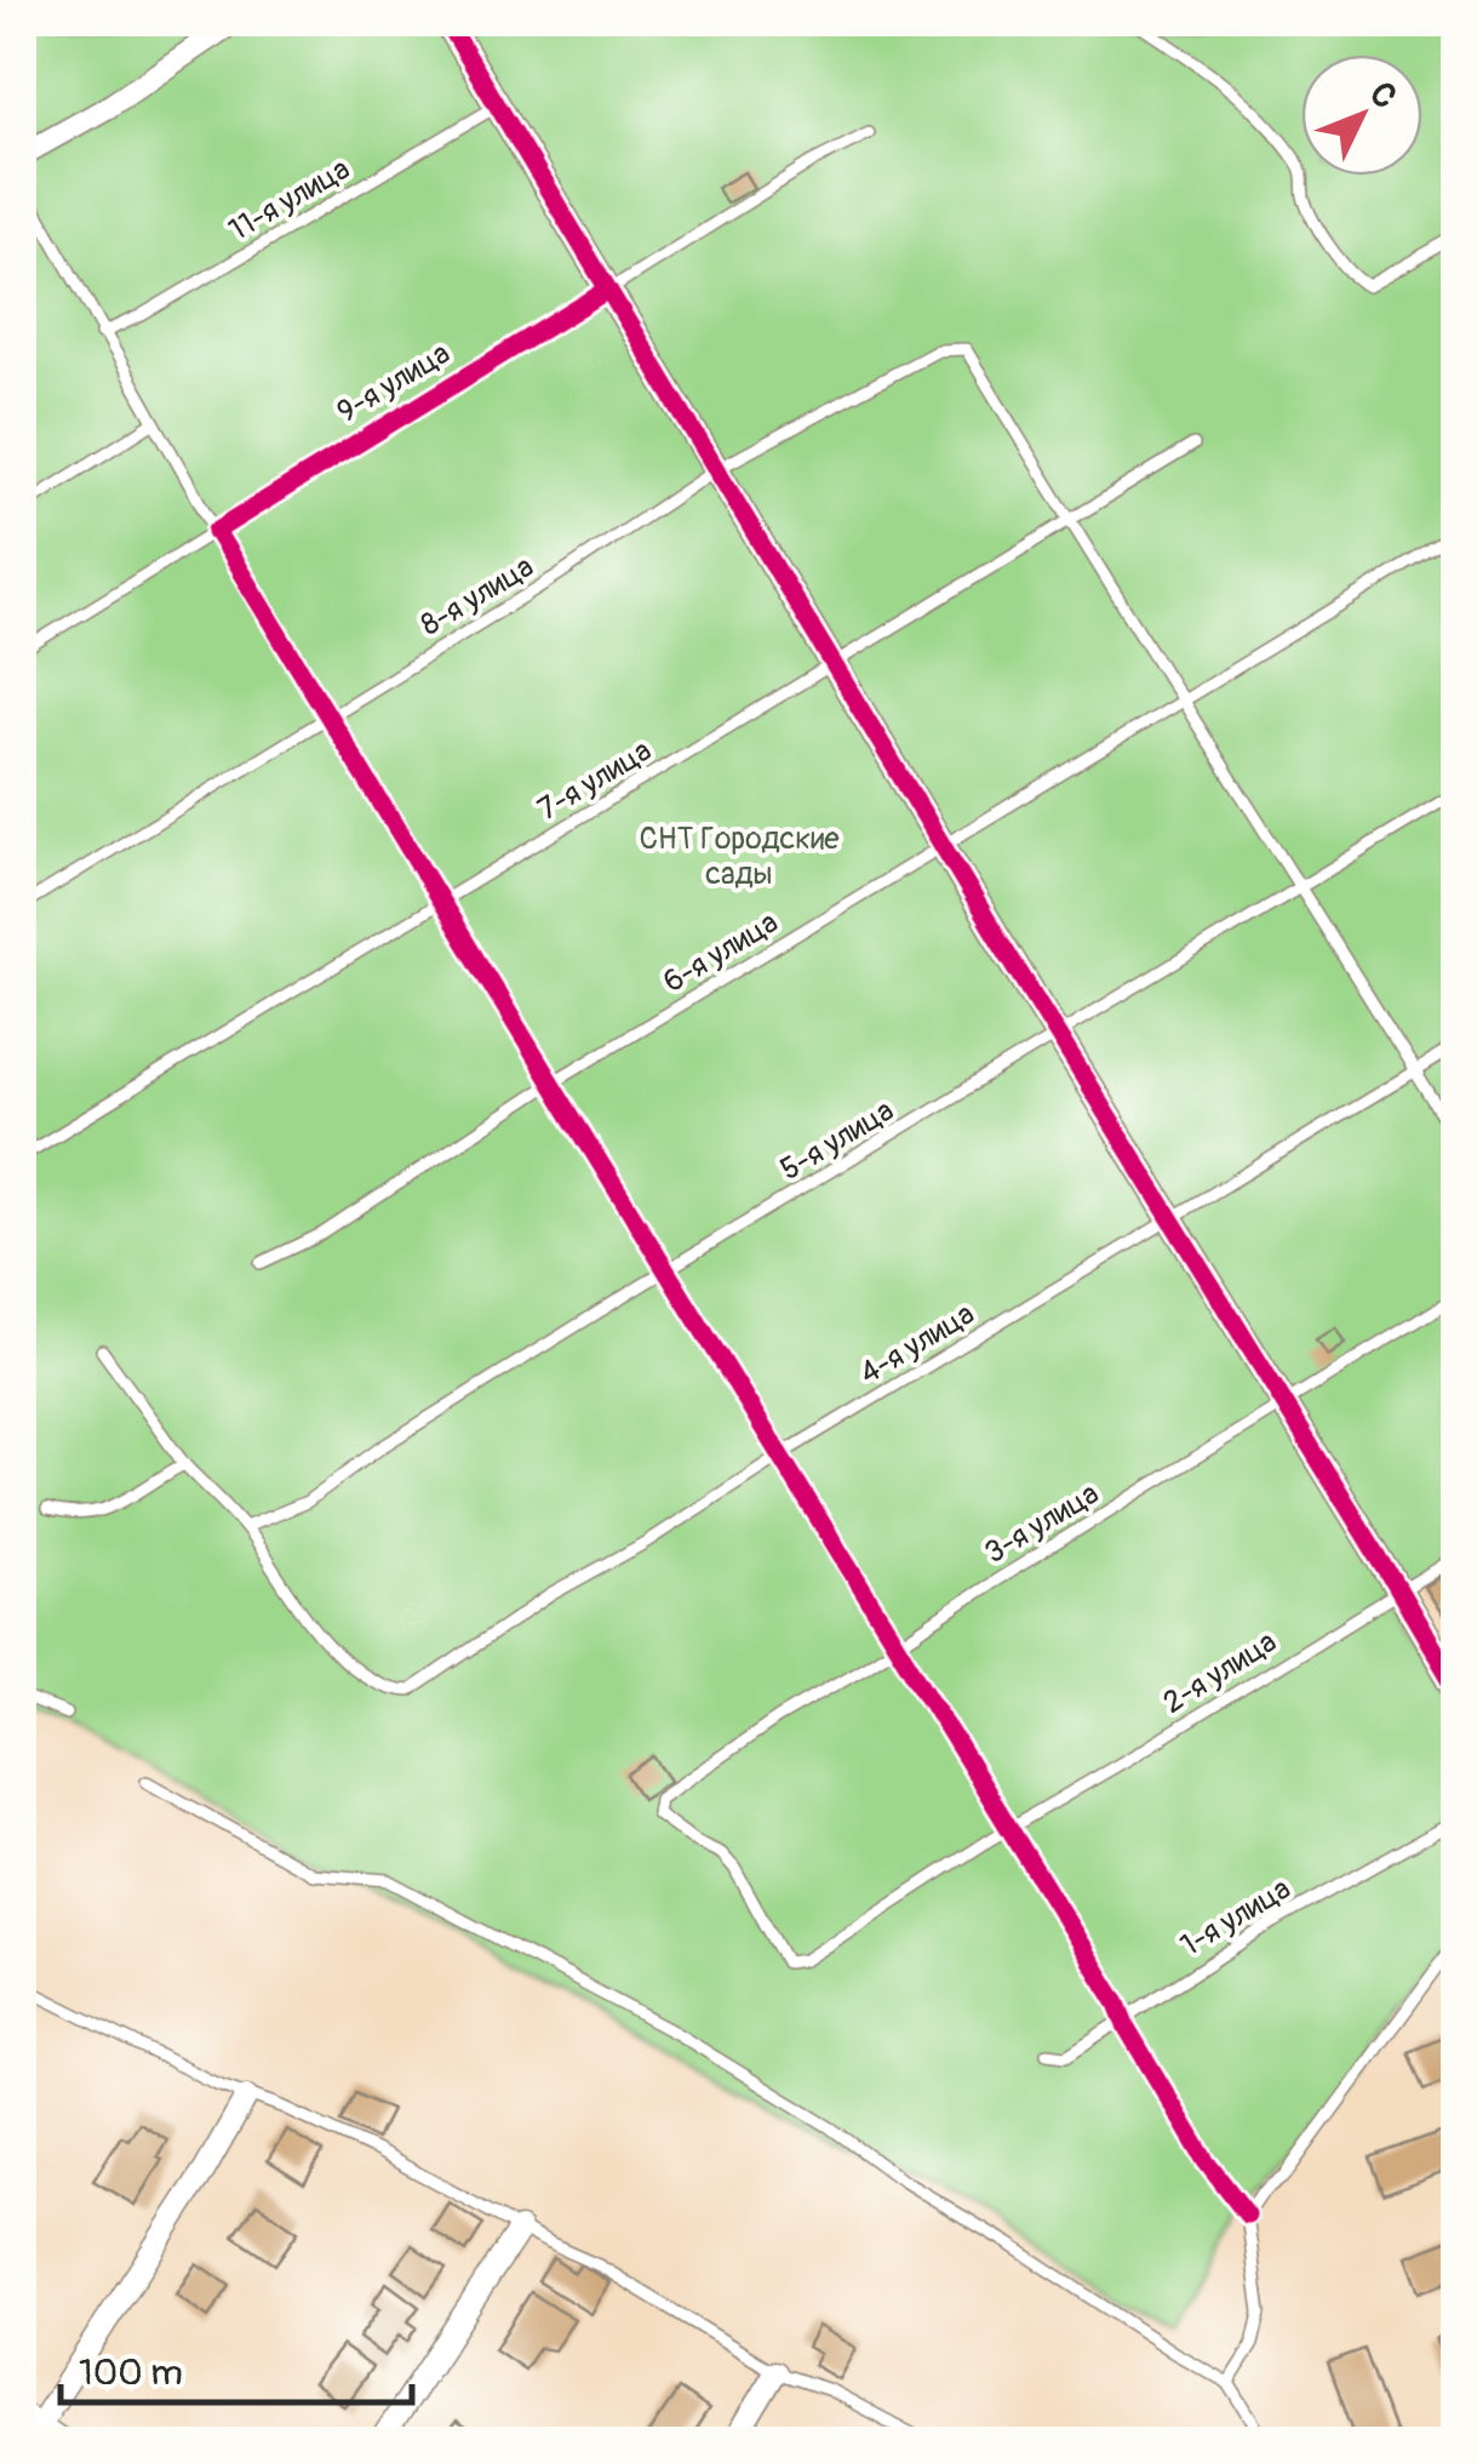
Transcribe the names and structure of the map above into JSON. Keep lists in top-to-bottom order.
{
  "streets": {
    "street": ["9-я улица"],
    "lane": [
      "11-я улица",
      "8-я улица",
      "7-я улица",
      "6-я улица",
      "5-я улица",
      "4-я улица",
      "3-я улица",
      "2-я улица",
      "1-я улица"
    ]
  },
  "crossings": [
    ["8-я улица", "7-я улица"],
    ["5-я улица", "4-я улица"],
    ["3-я улица", "2-я улица"]
  ],
  "parks": ["СНТ Городские сады"],
  "scale_bar": "100 m",
  "north": "top right"
}
